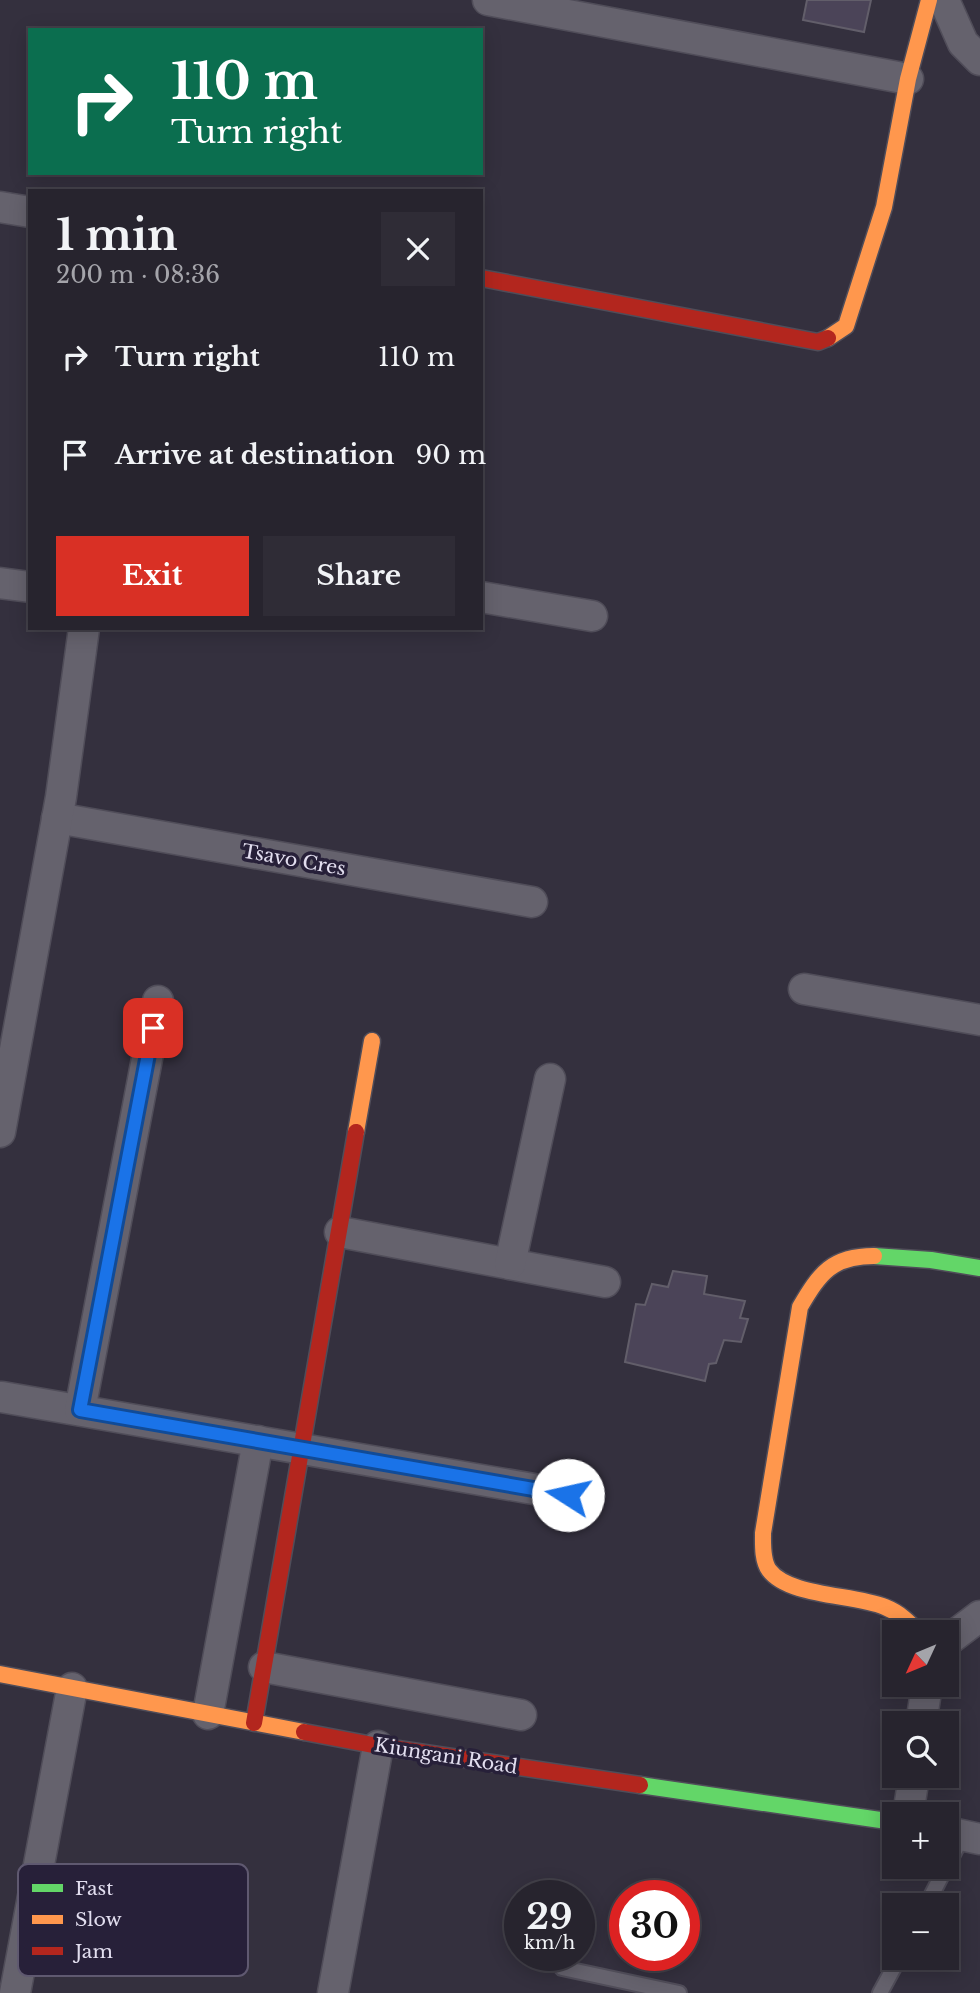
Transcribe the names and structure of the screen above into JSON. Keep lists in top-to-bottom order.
{
  "streets": {
    "street": ["Tsavo Cres", "Kiungani Road"]
  },
  "legend": ["Fast", "Slow", "Jam"],
  "north": "bottom left",
  "page": {
    "turn": ["110 m", "Turn right"],
    "heading": ["1 min", "200 m · 08:36"],
    "list": [
      {
        "name": "Turn right",
        "value": "110 m"
      },
      {
        "name": "Arrive at destination",
        "value": "90 m"
      }
    ],
    "buttons": ["Exit", "Share"],
    "map_buttons": ["+", "−"],
    "speed": "29 km/h",
    "limit": "30"
  }
}
